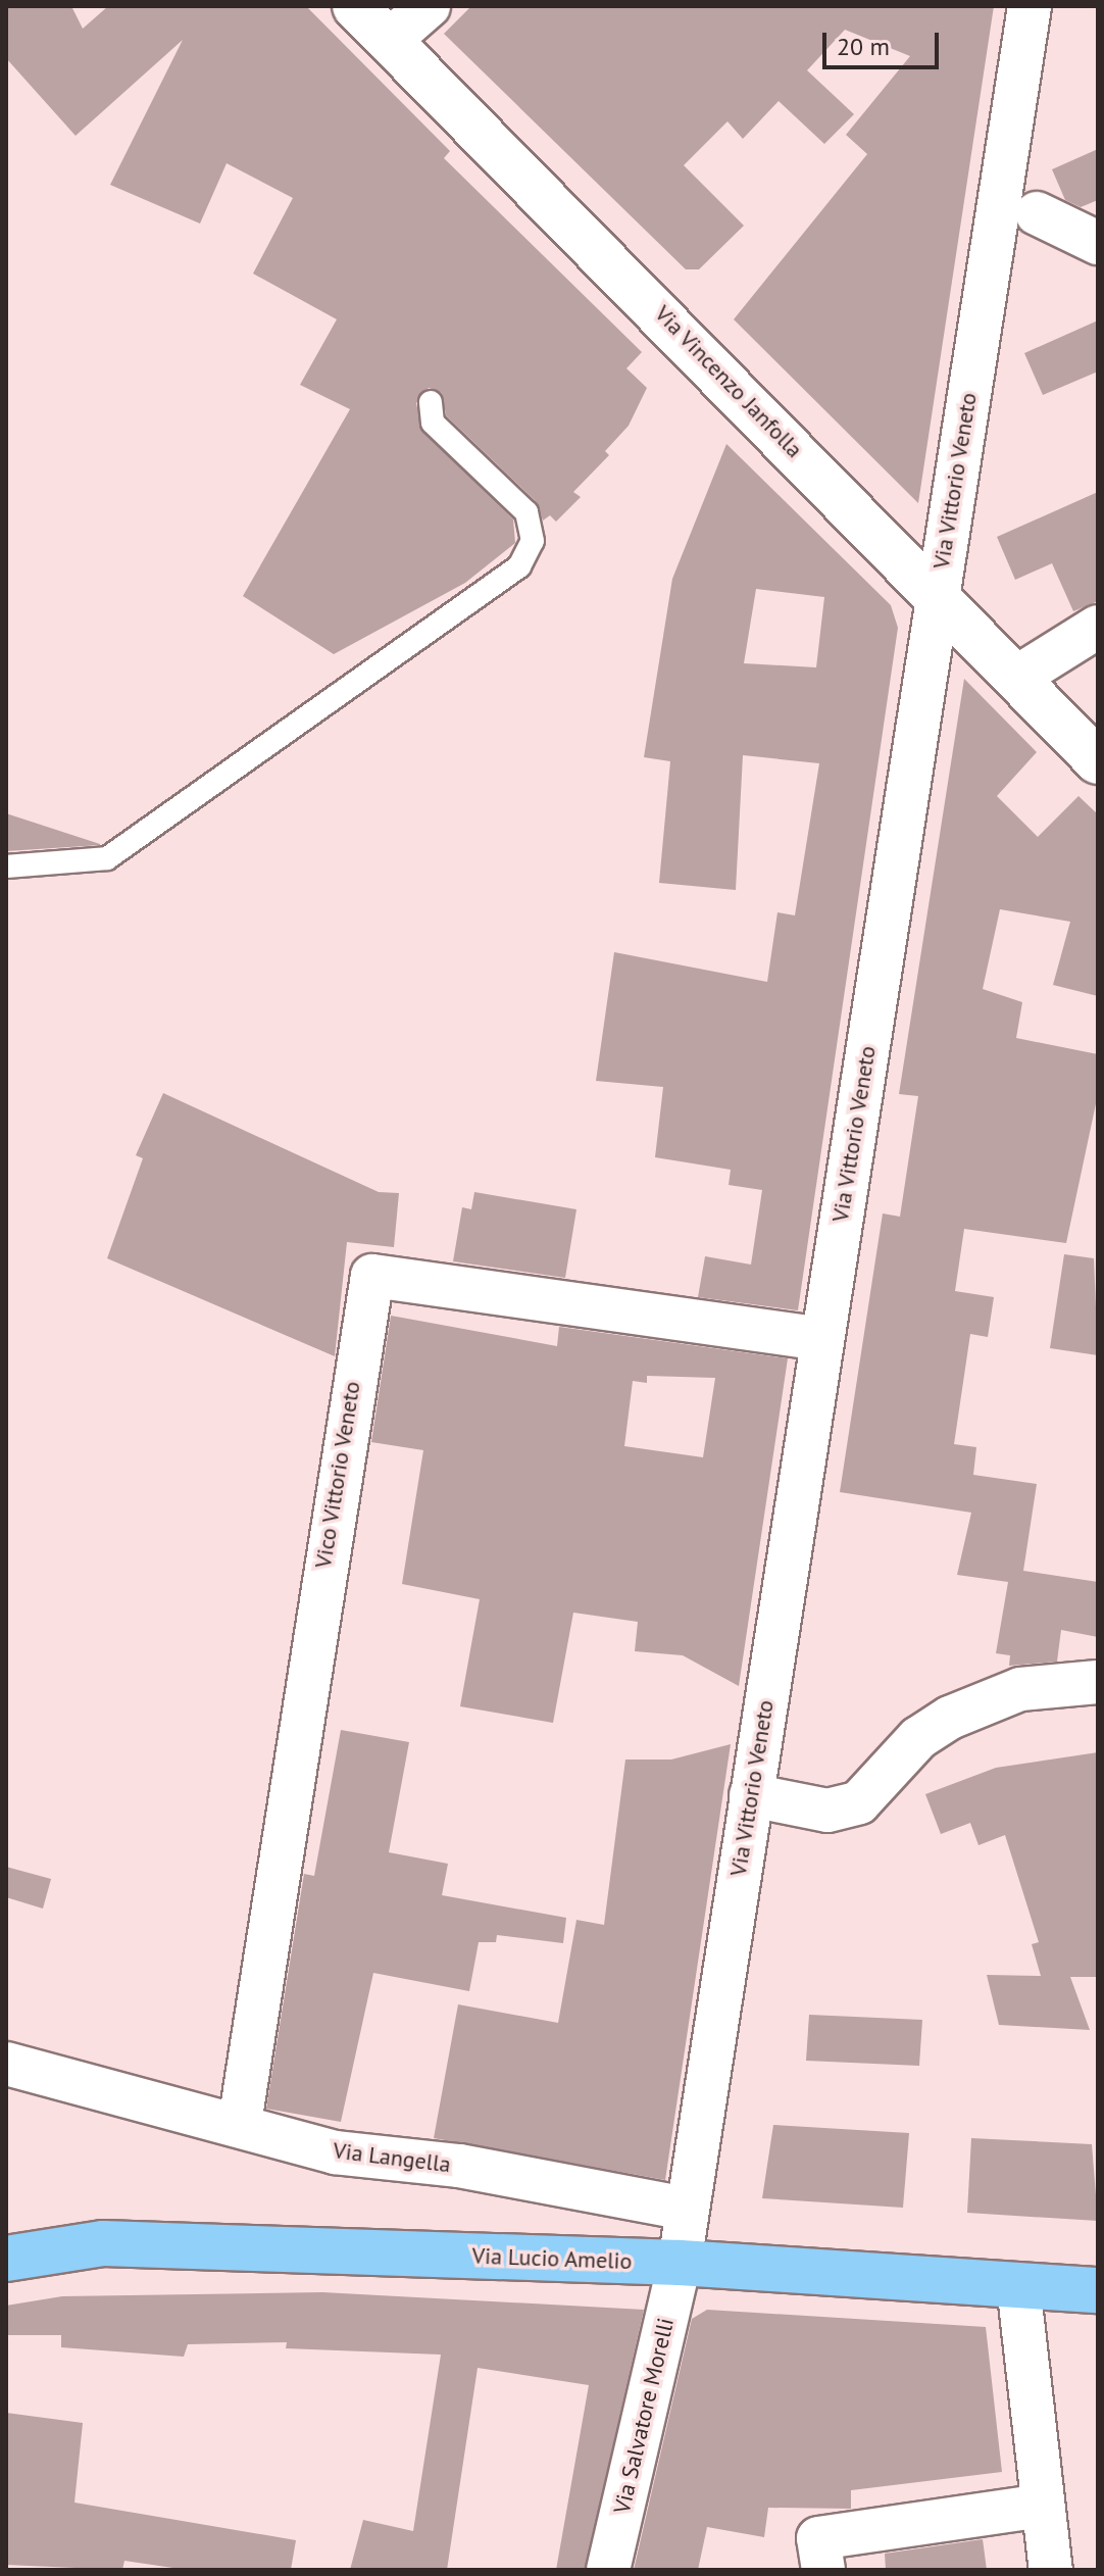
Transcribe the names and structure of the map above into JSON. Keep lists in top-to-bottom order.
{
  "streets": {
    "main road": ["Via Vincenzo Janfolla", "Via Lucio Amelio"],
    "street": [
      "Via Vittorio Veneto",
      "Vico Vittorio Veneto",
      "Via Langella",
      "Via Salvatore Morelli"
    ]
  },
  "crossings": [
    ["Via Vincenzo Janfolla", "Via Vittorio Veneto"],
    ["Via Vittorio Veneto", "Vico Vittorio Veneto"],
    ["Via Vittorio Veneto", "Via Langella"],
    ["Via Vittorio Veneto", "Via Lucio Amelio"],
    ["Via Vittorio Veneto", "Via Salvatore Morelli"],
    ["Vico Vittorio Veneto", "Via Langella"],
    ["Via Lucio Amelio", "Via Salvatore Morelli"]
  ],
  "scale_bar": "20 m"
}
